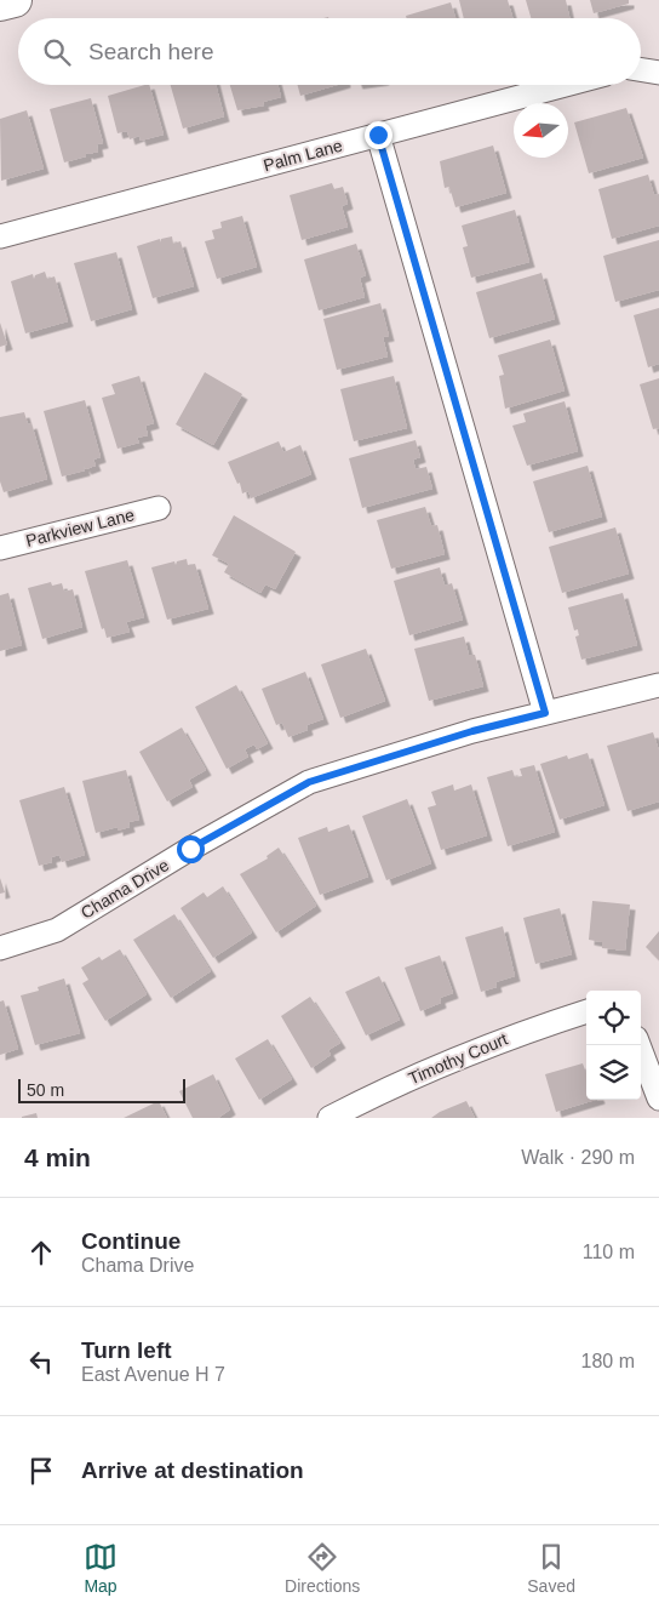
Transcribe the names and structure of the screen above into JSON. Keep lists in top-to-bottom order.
{
  "streets": {
    "street": [
      "Palm Lane",
      "Parkview Lane",
      "Chama Drive",
      "Timothy Court"
    ]
  },
  "scale_bar": "50 m",
  "north": "left",
  "page": {
    "search": "Search here",
    "scale": "50 m",
    "heading": ["4 min", "Walk · 290 m"],
    "list": [
      ["Continue", "Chama Drive", "110 m"],
      ["Turn left", "East Avenue H 7", "180 m"],
      "Arrive at destination"
    ],
    "nav": ["Map", "Directions", "Saved"]
  }
}
